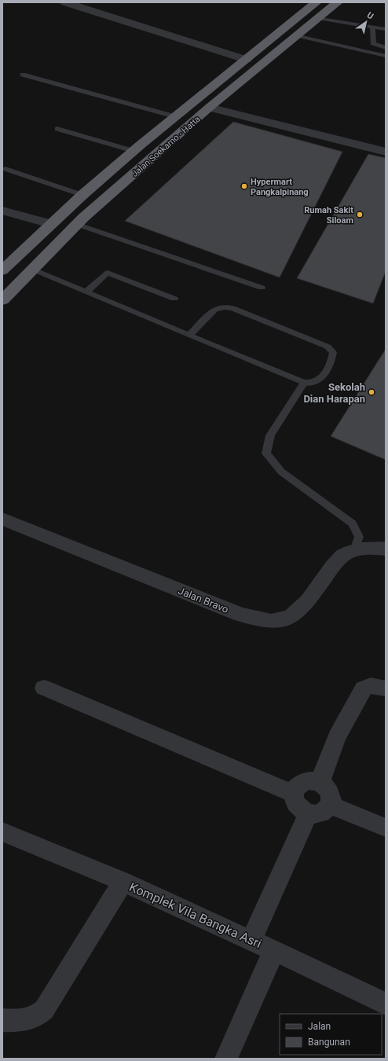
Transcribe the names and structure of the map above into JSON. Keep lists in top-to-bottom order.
{
  "streets": {
    "highway": ["Jalan Soekarno - Hatta"],
    "street": ["Jalan Bravo", "Komplek Vila Bangka Asri"]
  },
  "places": ["Hypermart Pangkalpinang", "Rumah Sakit Siloam", "Sekolah Dian Harapan"],
  "legend": ["Jalan", "Bangunan"],
  "north": "top right"
}
